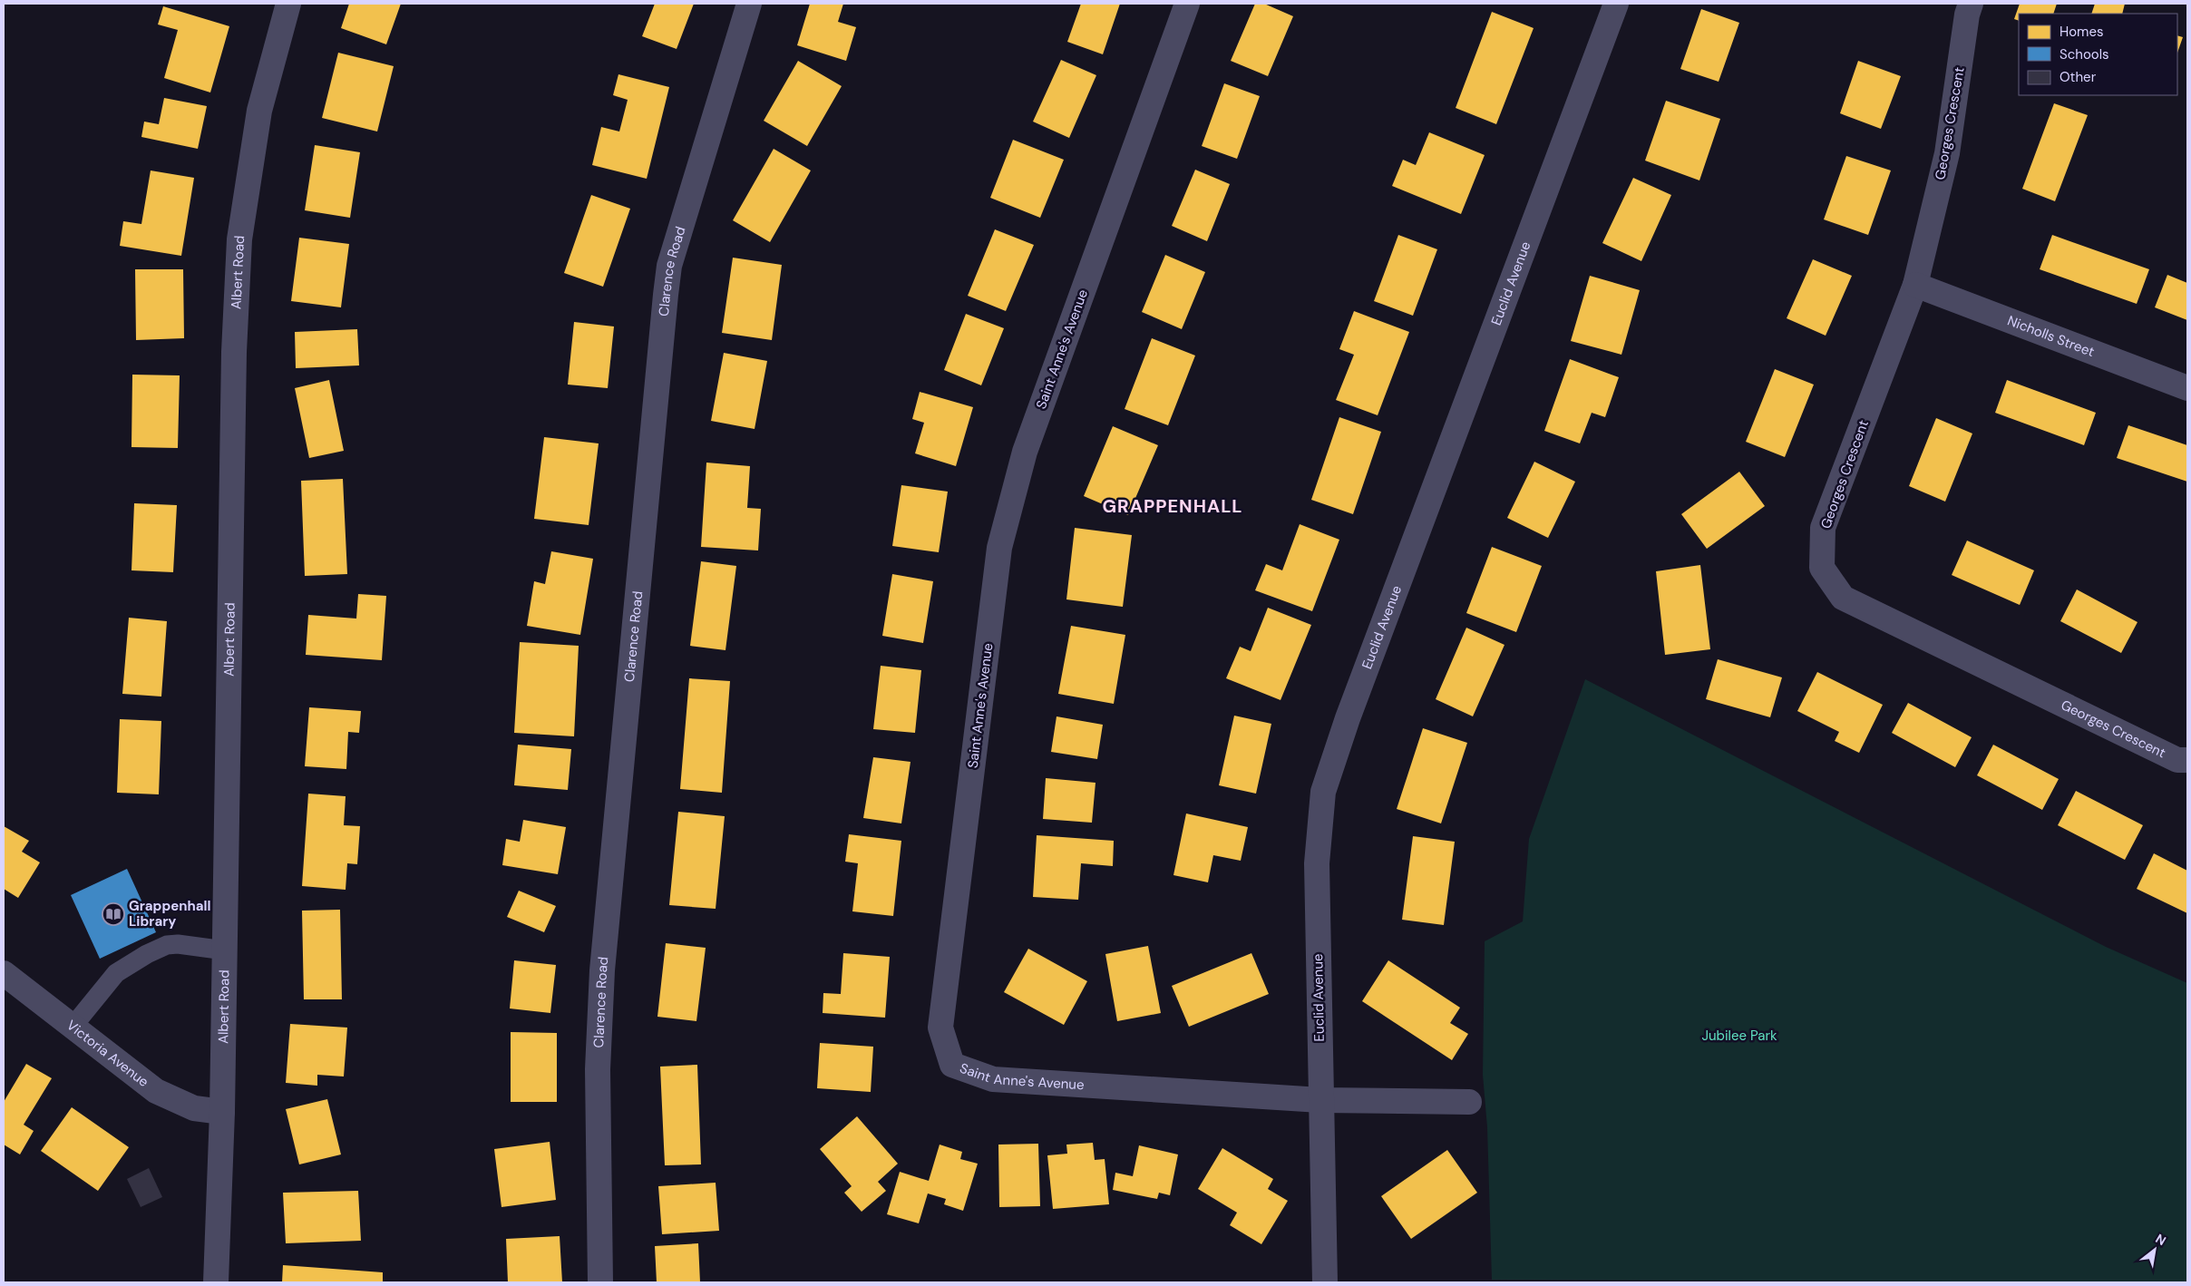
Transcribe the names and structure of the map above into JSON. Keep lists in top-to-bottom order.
{
  "streets": {
    "street": [
      "Georges Crescent",
      "Clarence Road",
      "Albert Road",
      "Euclid Avenue",
      "Nicholls Street",
      "Saint Anne's Avenue",
      "Victoria Avenue"
    ]
  },
  "crossings": [
    ["Georges Crescent", "Nicholls Street"],
    ["Albert Road", "Victoria Avenue"],
    ["Euclid Avenue", "Saint Anne's Avenue"]
  ],
  "districts": ["GRAPPENHALL"],
  "parks": ["Jubilee Park"],
  "places": {
    "library": ["Grappenhall Library"]
  },
  "legend": ["Homes", "Schools", "Other"],
  "north": "top right"
}
